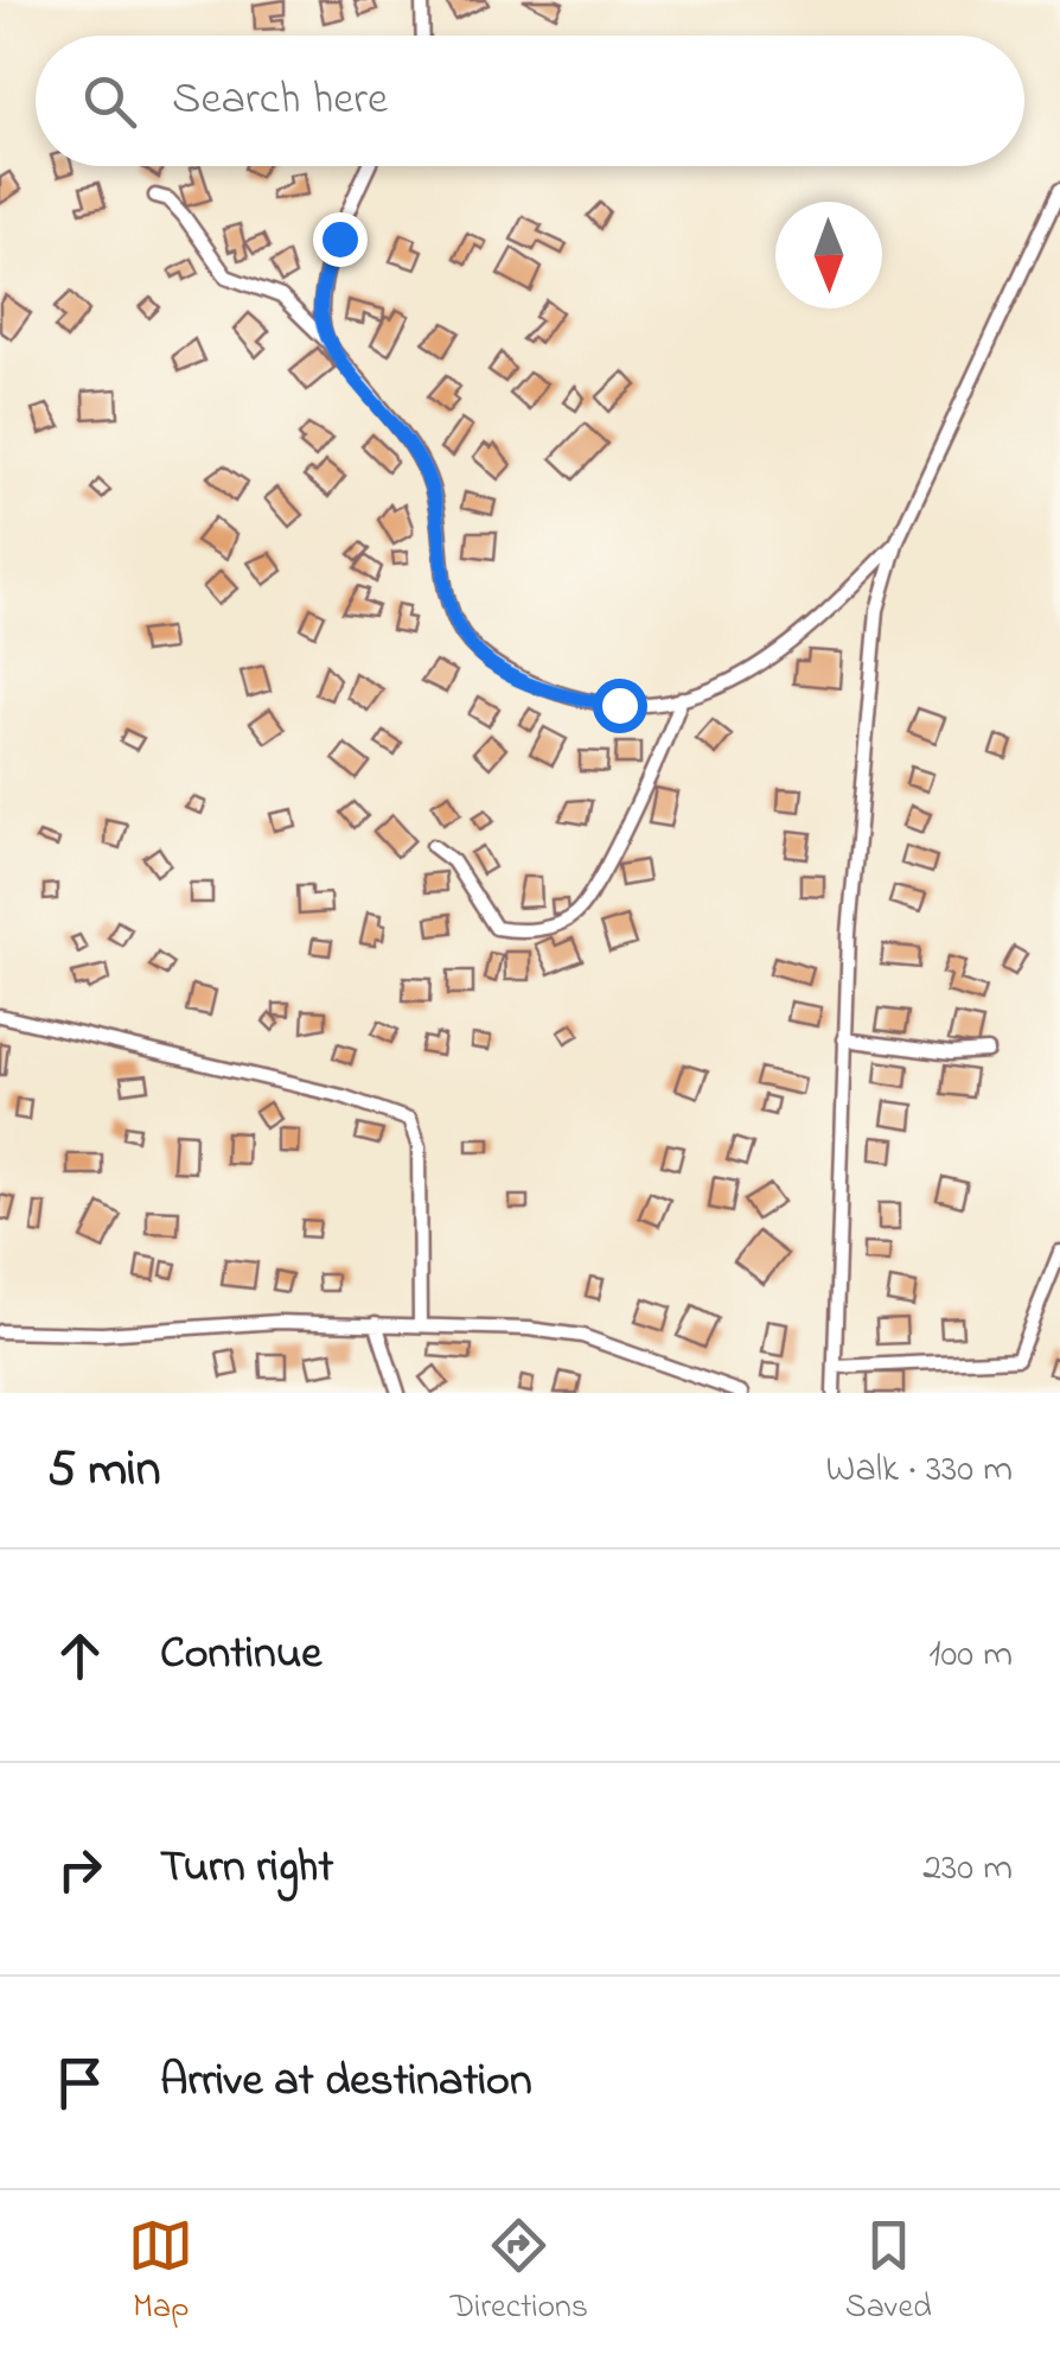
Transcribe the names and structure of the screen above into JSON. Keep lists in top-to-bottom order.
{
  "north": "bottom",
  "page": {
    "search": "Search here",
    "heading": ["5 min", "Walk · 330 m"],
    "list": [
      ["Continue", "100 m"],
      ["Turn right", "230 m"],
      "Arrive at destination"
    ],
    "nav": ["Map", "Directions", "Saved"]
  }
}
